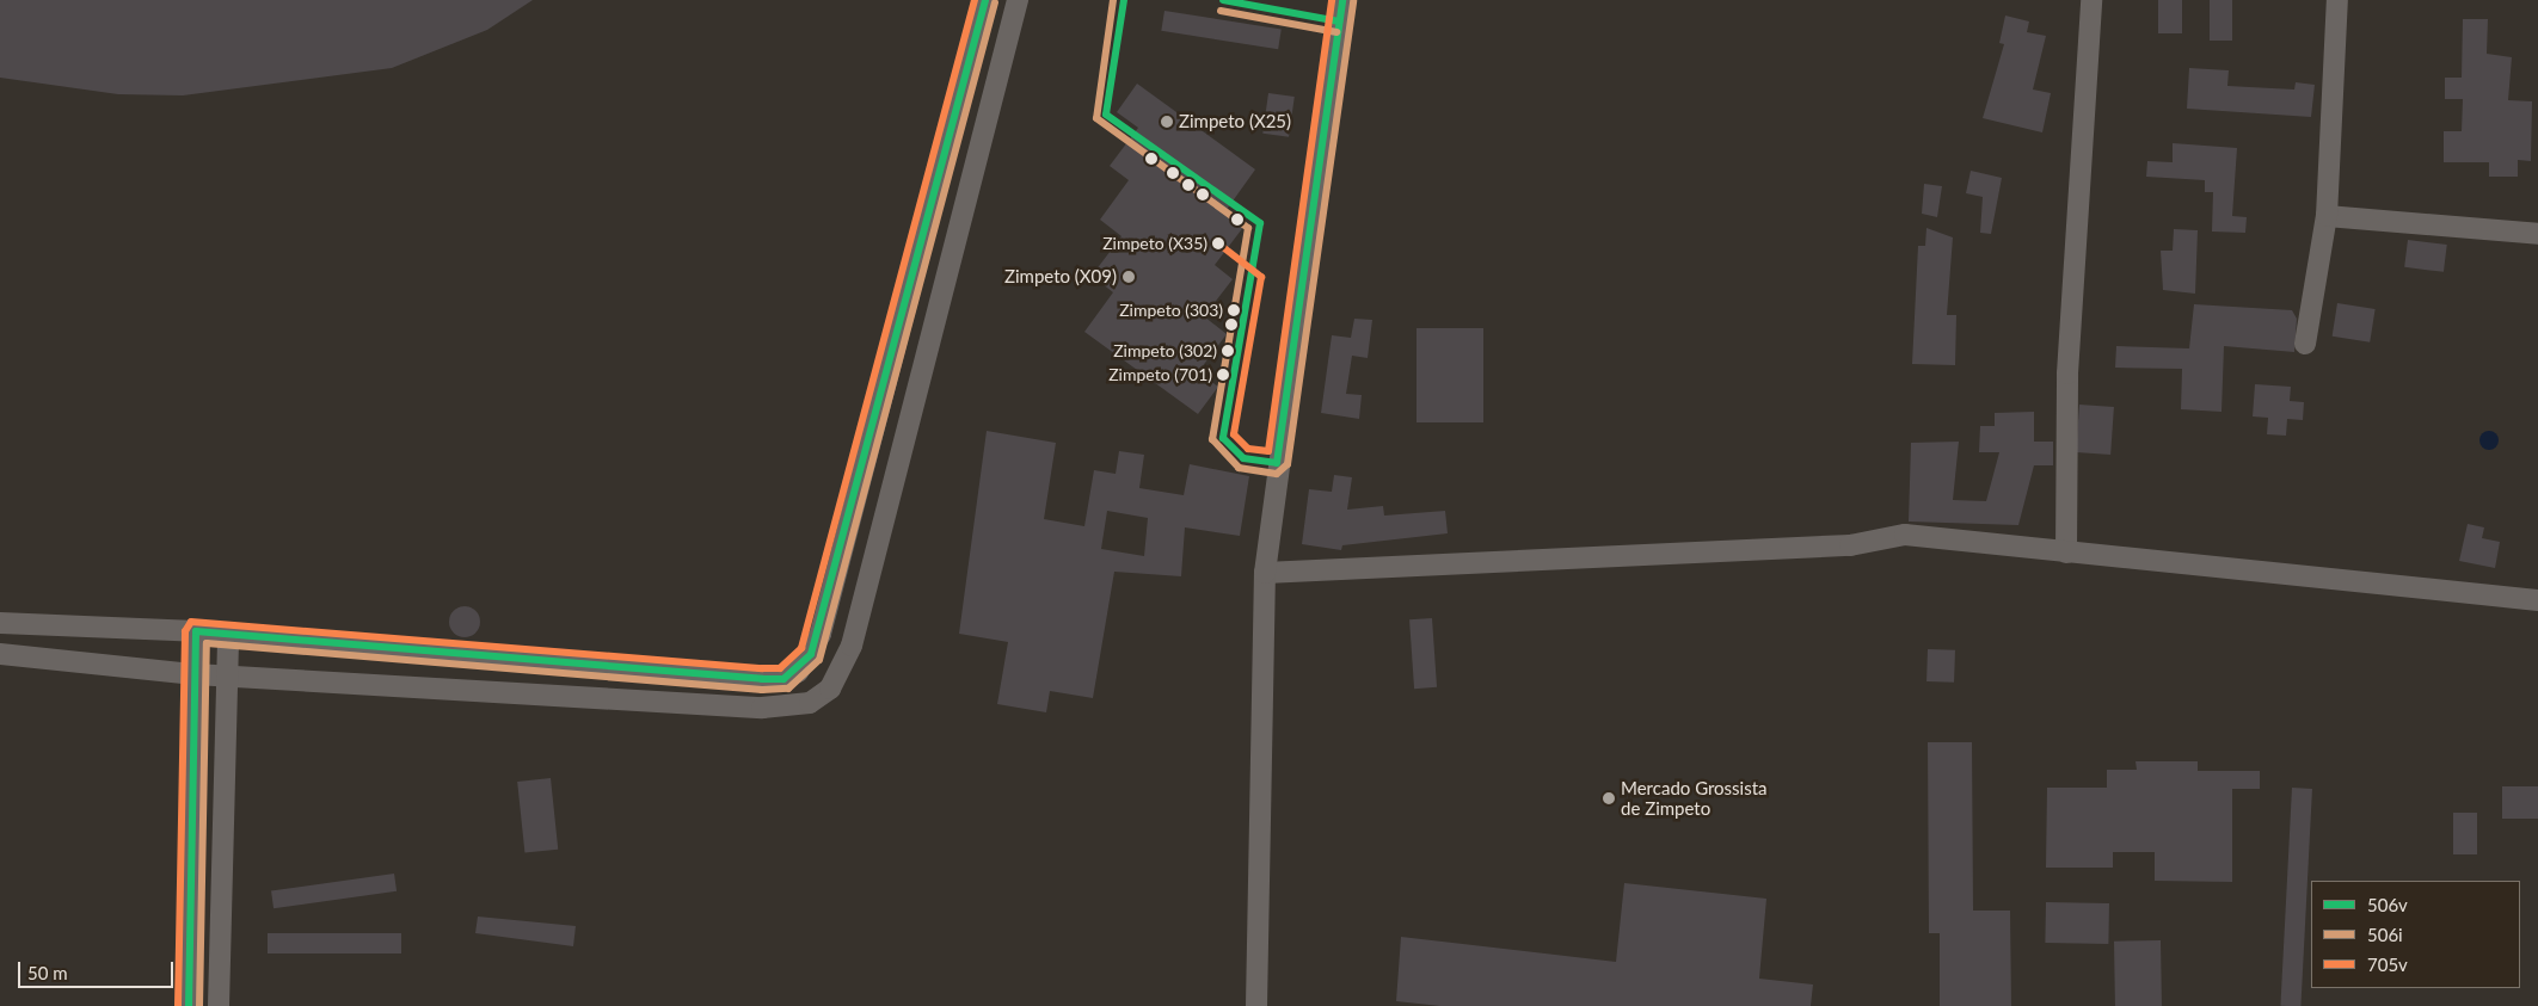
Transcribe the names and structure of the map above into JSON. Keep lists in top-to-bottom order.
{
  "places": [
    "Zimpeto (X25)",
    "Zimpeto (X35)",
    "Zimpeto (X09)",
    "Zimpeto (303)",
    "Zimpeto (302)",
    "Zimpeto (701)",
    "Mercado Grossista de Zimpeto"
  ],
  "lines": ["transit line 506v", "transit line 506i", "transit line 705v"],
  "legend": ["506v", "506i", "705v"],
  "scale_bar": "50 m"
}
